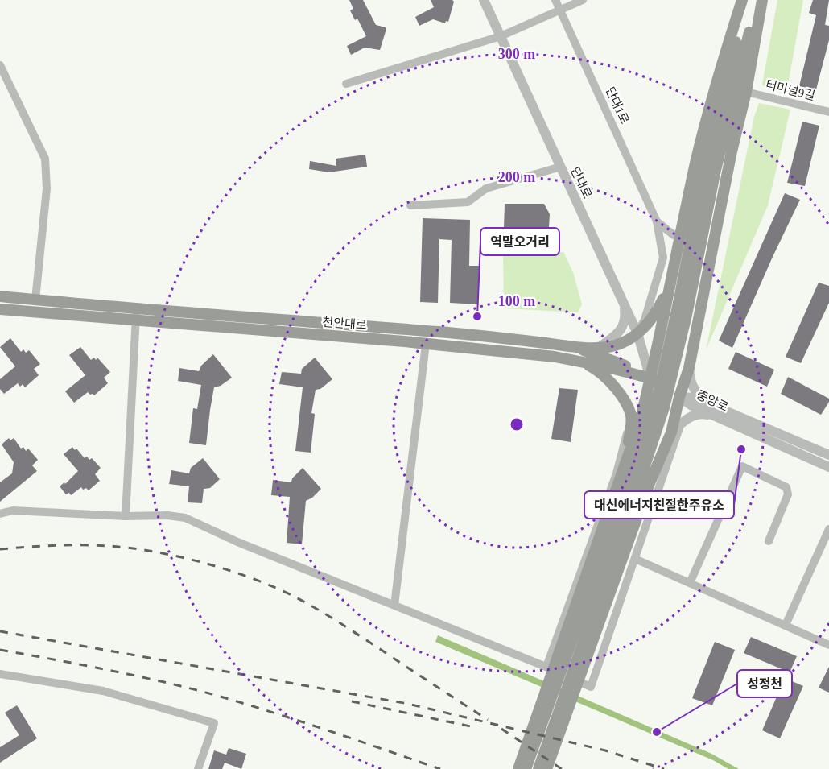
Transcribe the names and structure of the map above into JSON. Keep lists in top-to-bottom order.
{
  "streets": {
    "main road": ["천안대로"],
    "street": [
      "터미널9길",
      "단대1로",
      "단대로",
      "중앙로"
    ]
  },
  "crossings": [
    ["단대1로", "단대로"],
    ["단대로", "천안대로"],
    ["천안대로", "중앙로"]
  ],
  "places": ["역말오거리", "대신에너지친절한주유소", "성정천"],
  "rings": ["300 m", "200 m", "100 m"]
}
